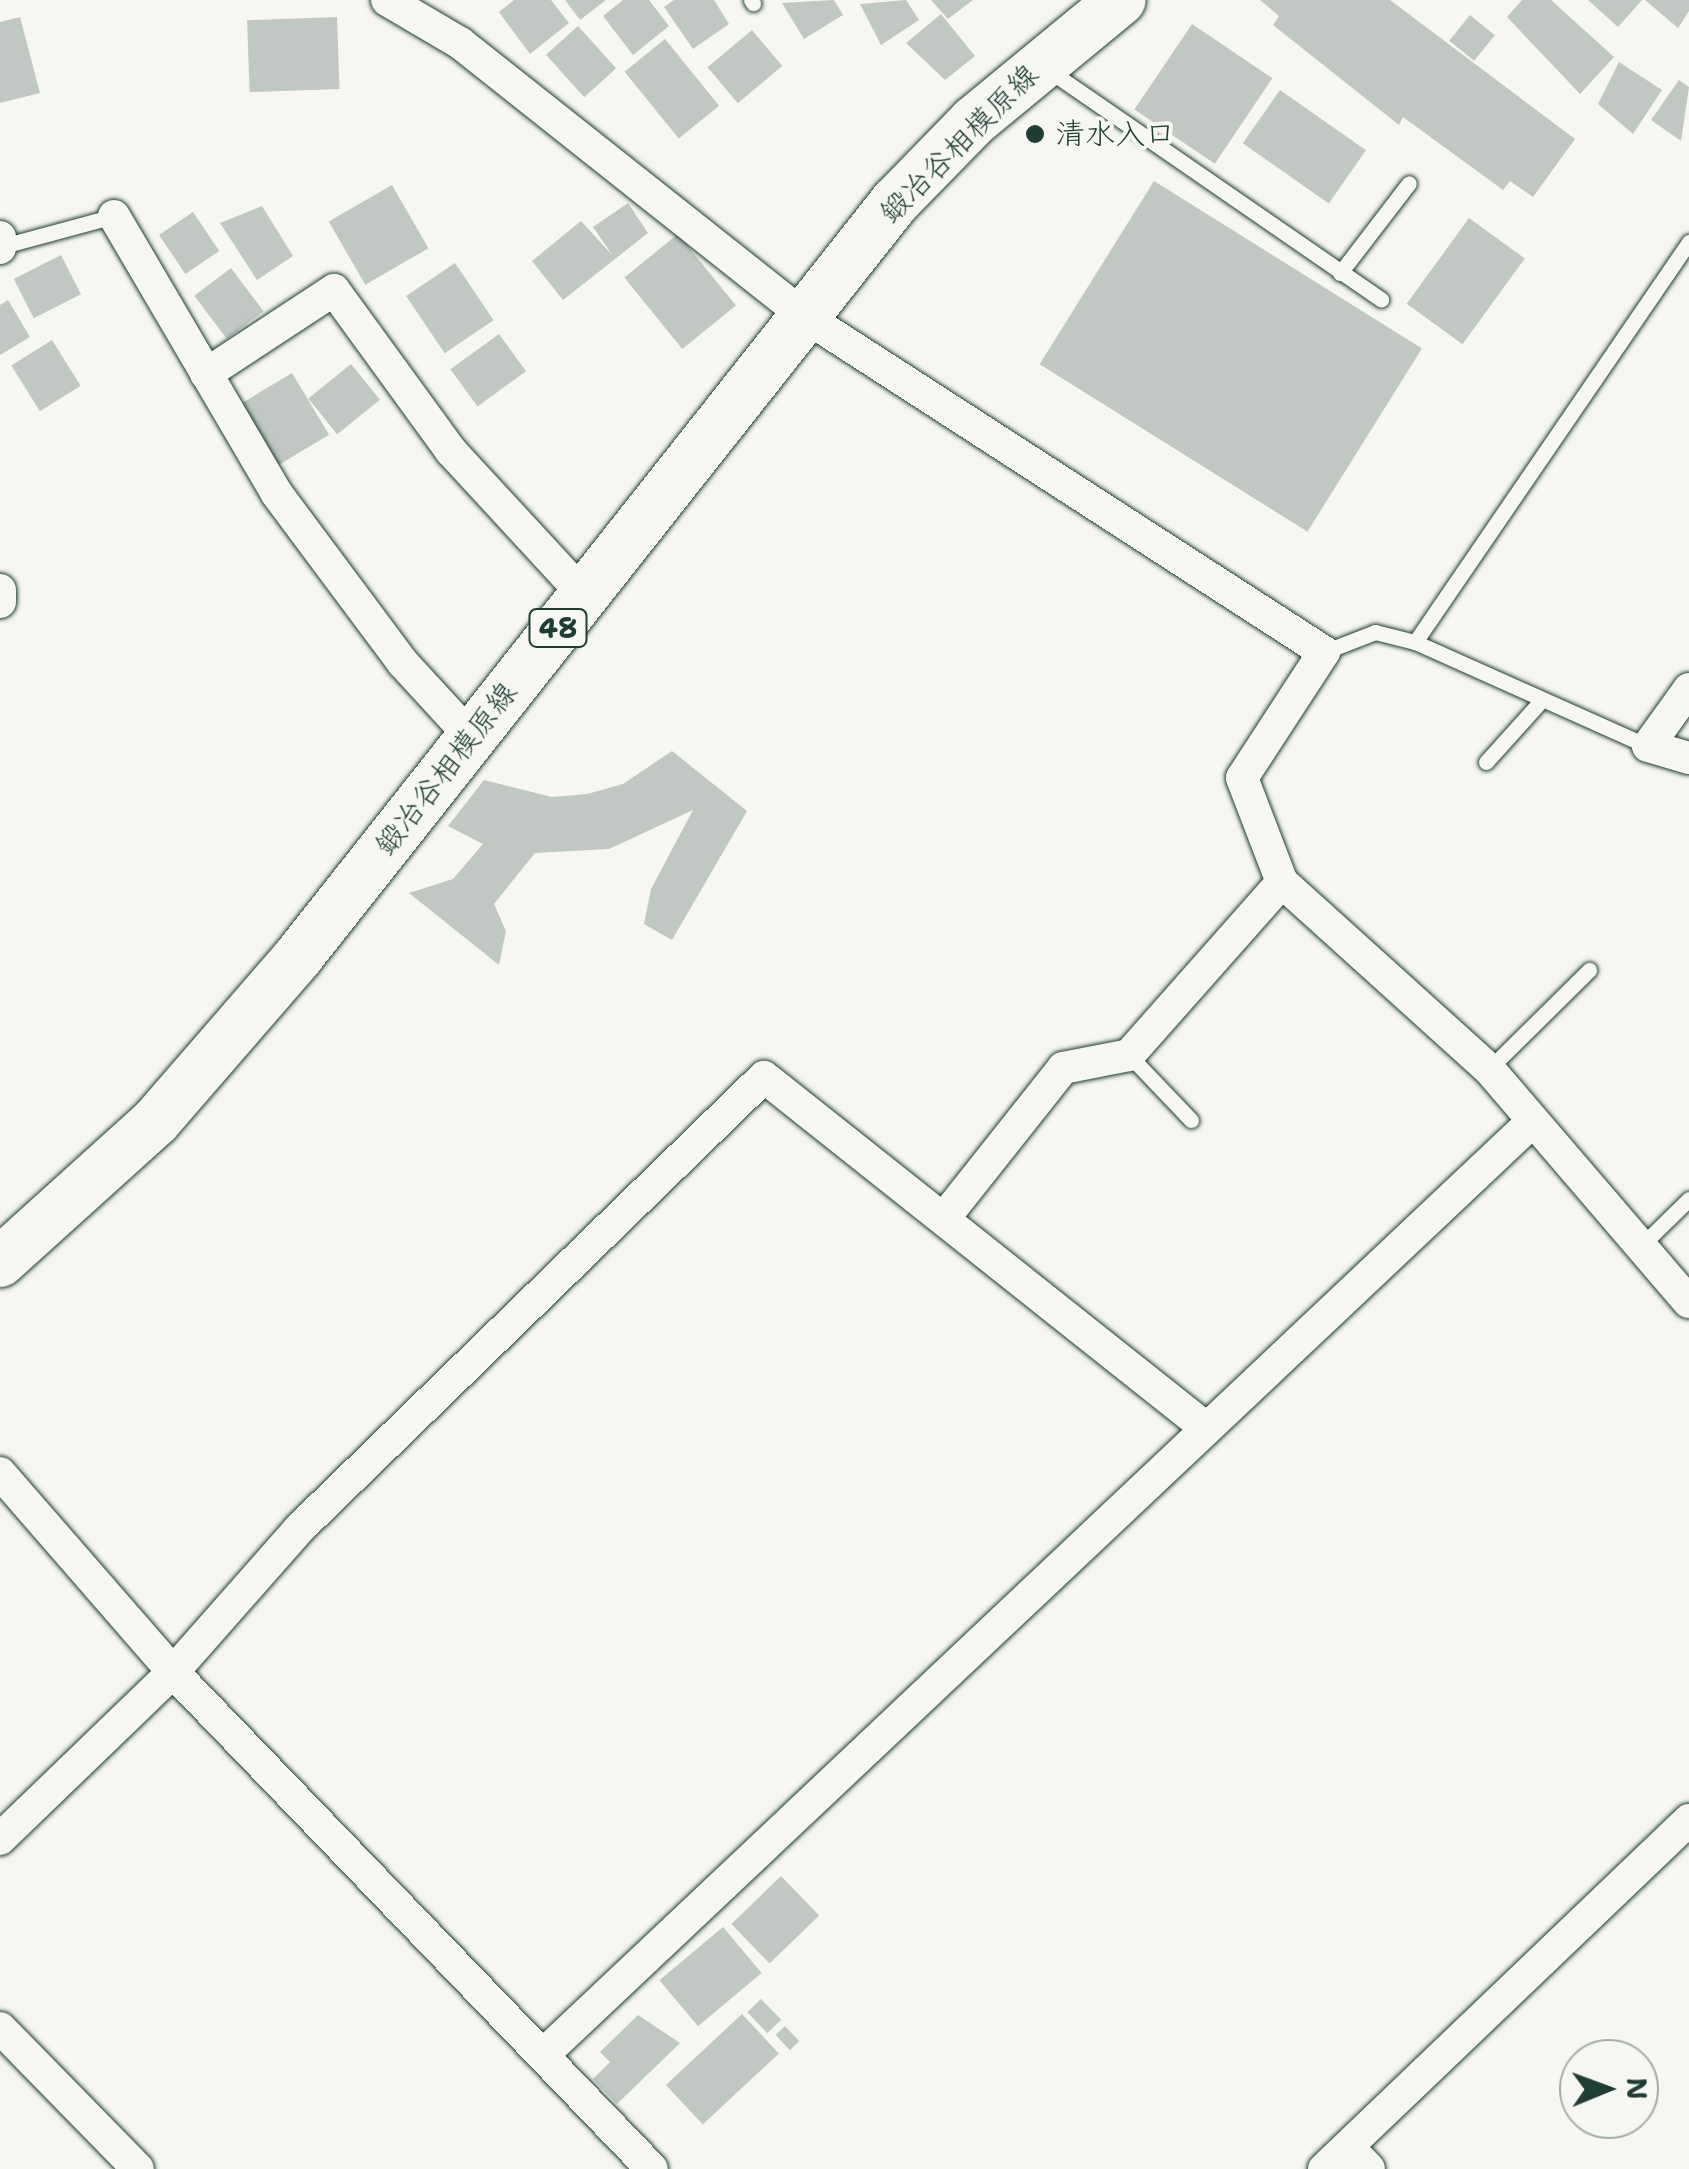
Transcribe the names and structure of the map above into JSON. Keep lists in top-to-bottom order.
{
  "streets": {
    "main road": ["鍛冶谷相模原線", "48"]
  },
  "places": ["清水入口"],
  "north": "right"
}
